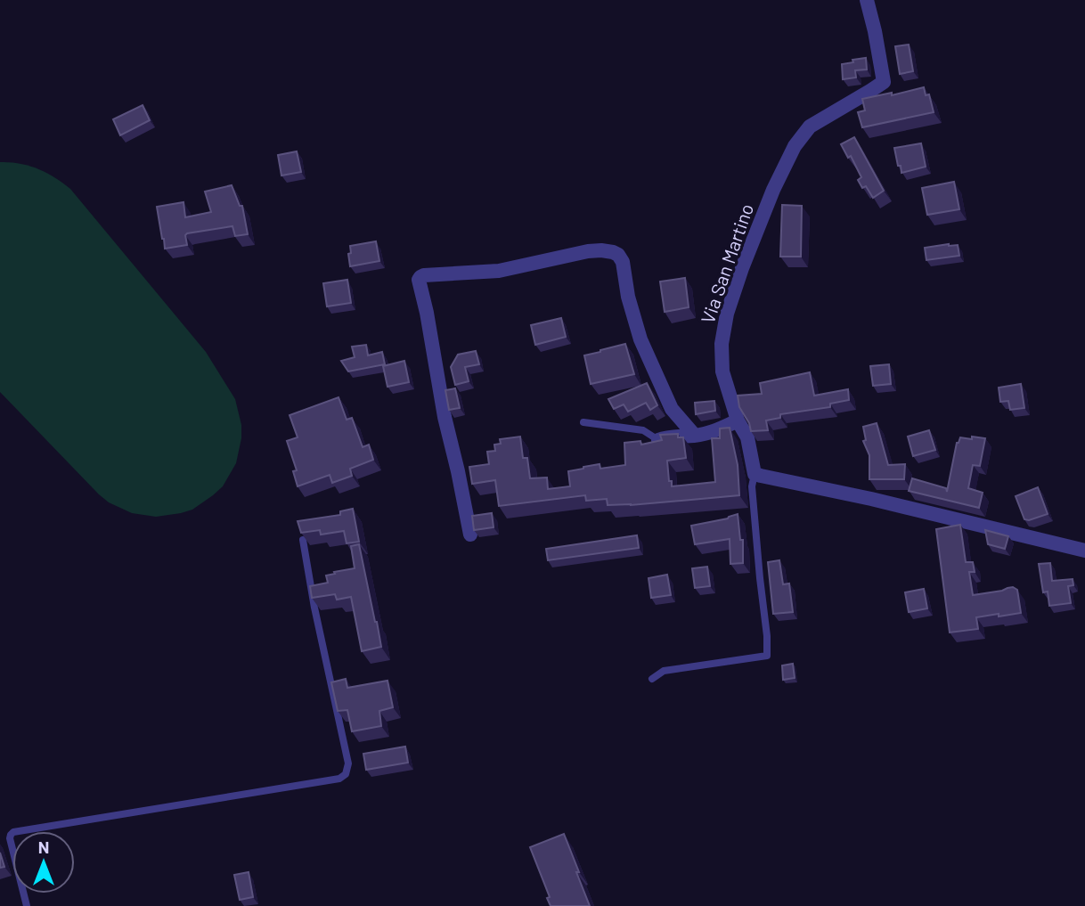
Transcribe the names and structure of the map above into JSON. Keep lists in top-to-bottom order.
{
  "streets": {
    "street": ["Via San Martino"]
  },
  "north": "top"
}
